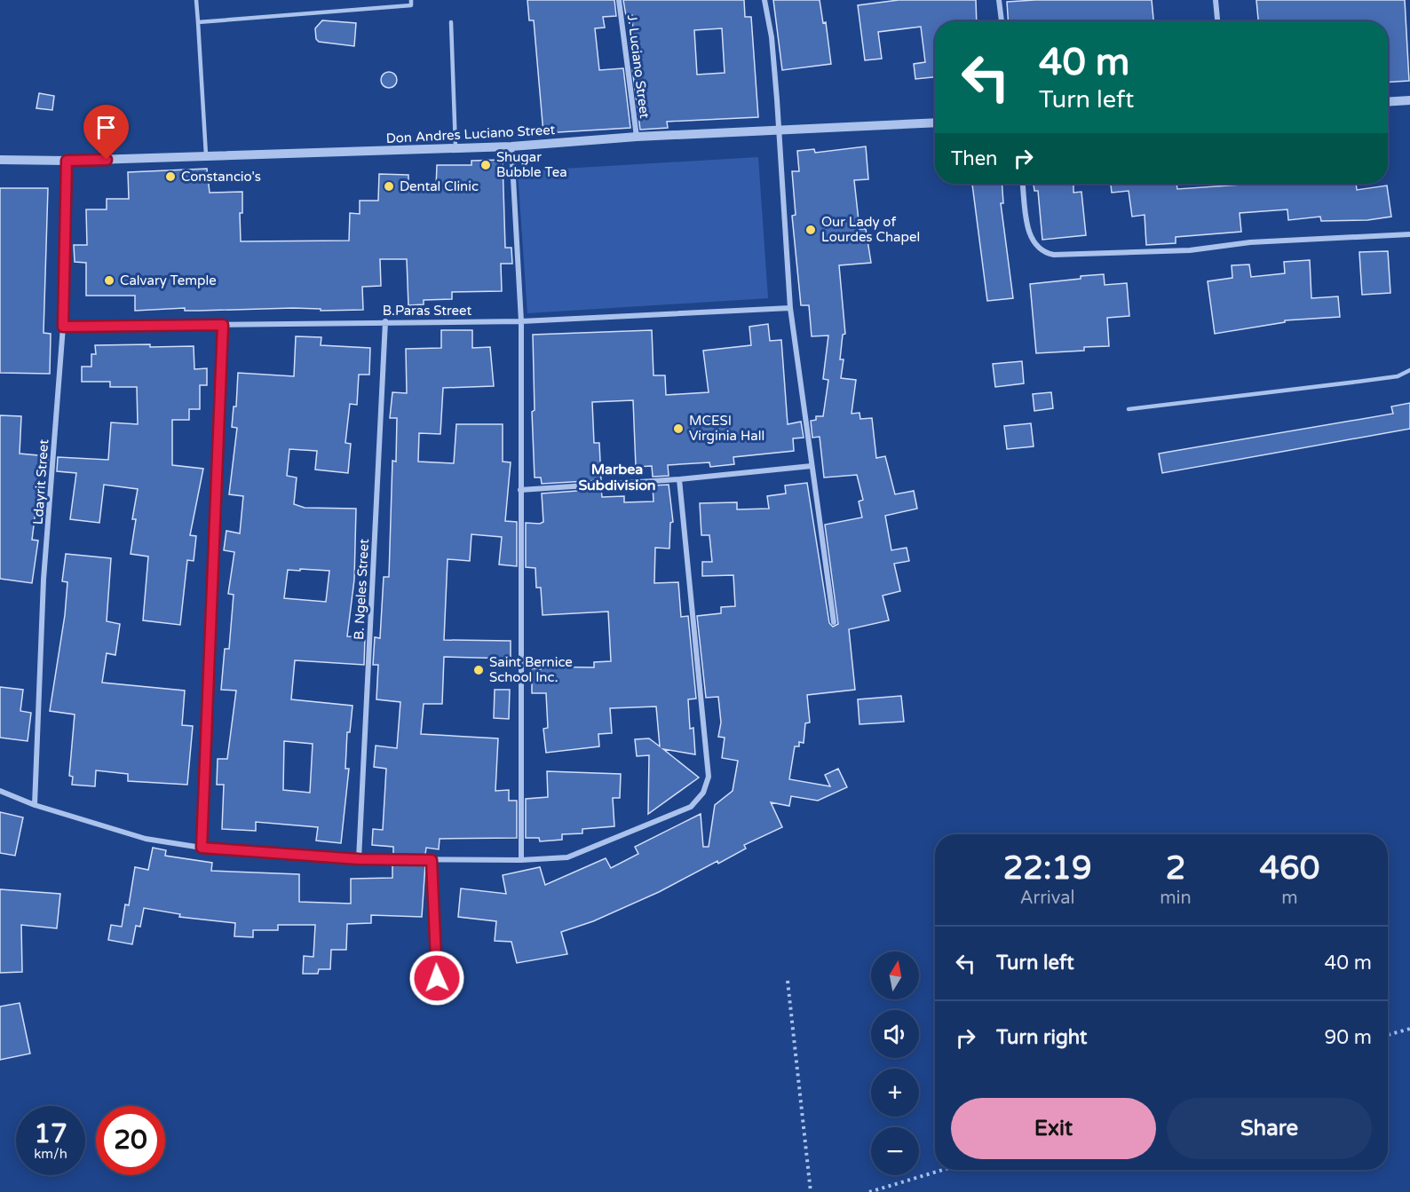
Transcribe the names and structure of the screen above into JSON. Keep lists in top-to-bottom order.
{
  "streets": {
    "street": [
      "J. Luciano Street",
      "Don Andres Luciano Street",
      "B.Paras Street",
      "Ldayrit Street",
      "B. Ngeles Street"
    ]
  },
  "crossings": [
    ["J. Luciano Street", "Don Andres Luciano Street"],
    ["Don Andres Luciano Street", "Ldayrit Street"],
    ["B.Paras Street", "Ldayrit Street"],
    ["B.Paras Street", "B. Ngeles Street"]
  ],
  "districts": ["Marbea Subdivision"],
  "places": [
    "Shugar Bubble Tea",
    "Constancio's",
    "Dental Clinic",
    "Our Lady of Lourdes Chapel",
    "Calvary Temple",
    "MCESI Virginia Hall",
    "Saint Bernice School Inc."
  ],
  "north": "top",
  "page": {
    "turn": ["40 m", "Turn left"],
    "then": "Then",
    "eta": [
      "22:19",
      "Arrival",
      "2",
      "min",
      "460",
      "m"
    ],
    "list": [
      {
        "name": "Turn left",
        "value": "40 m"
      },
      {
        "name": "Turn right",
        "value": "90 m"
      }
    ],
    "map_buttons": ["+", "−"],
    "buttons": ["Exit", "Share"],
    "speed": "17 km/h",
    "limit": "20"
  }
}
